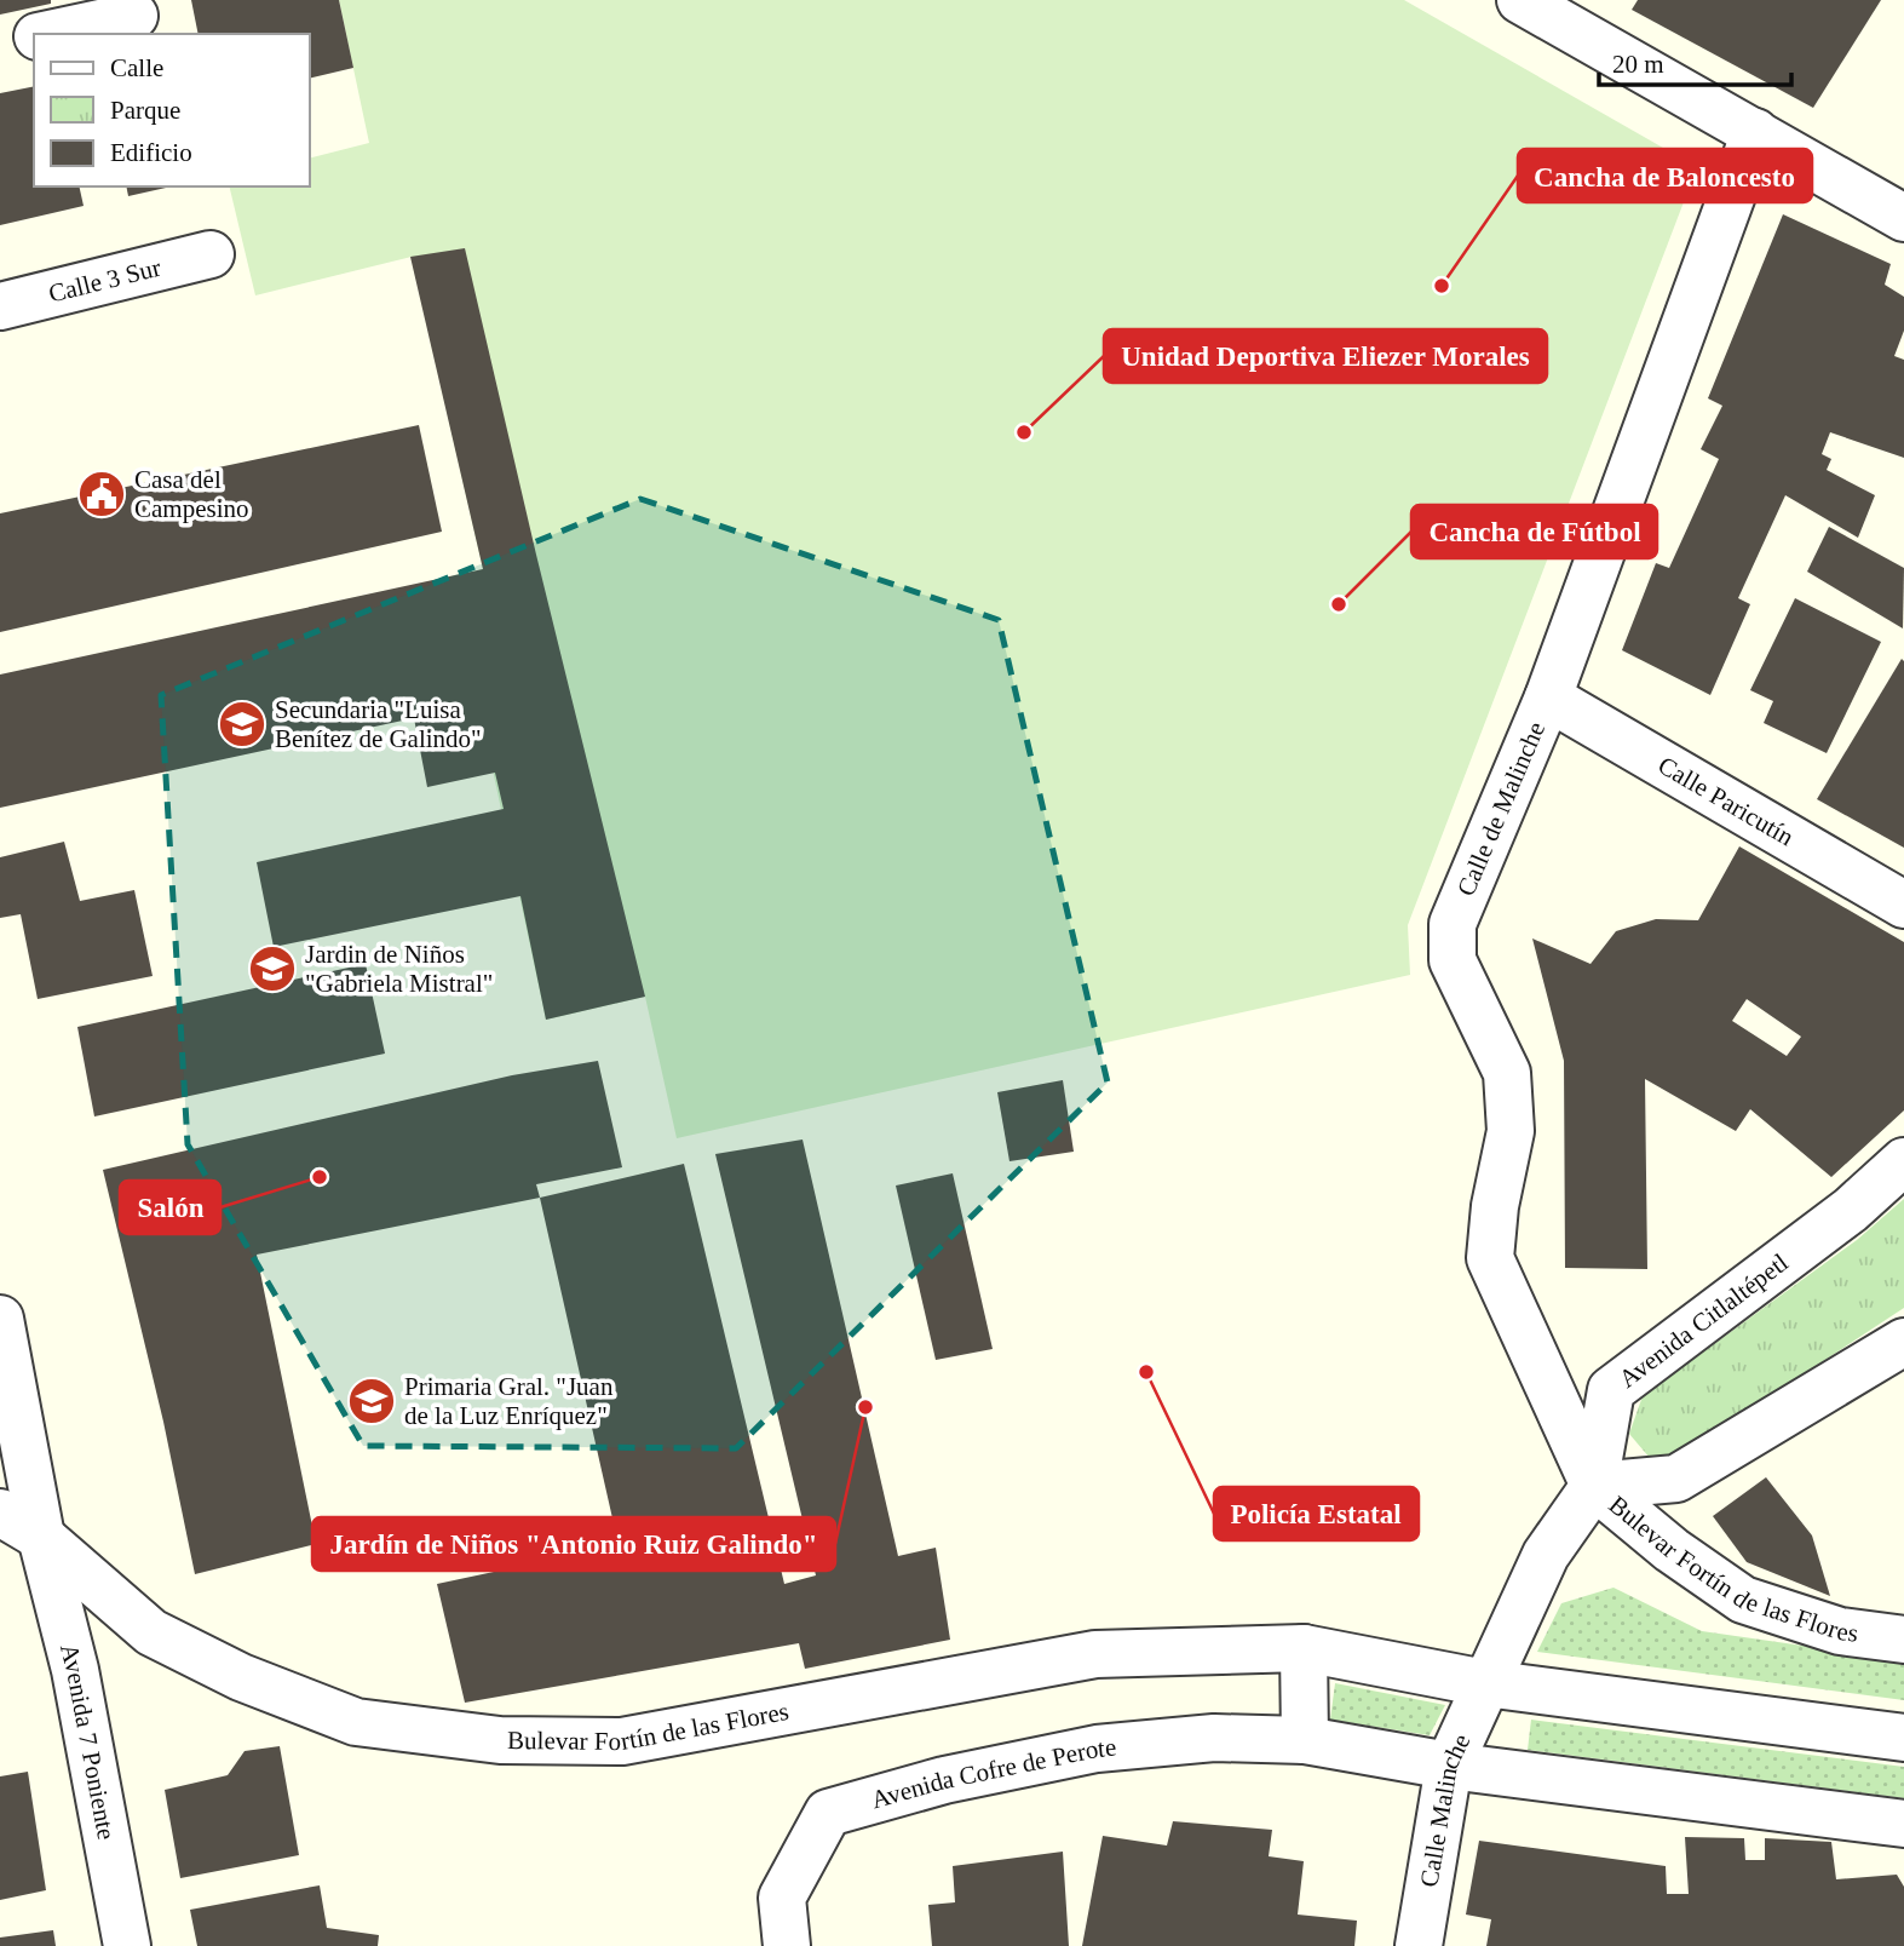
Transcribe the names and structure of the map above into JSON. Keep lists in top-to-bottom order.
{
  "streets": {
    "street": [
      "Calle 3 Sur",
      "Calle Paricutín",
      "Calle de Malinche",
      "Avenida Citlaltépetl",
      "Bulevar Fortín de las Flores",
      "Avenida 7 Poniente",
      "Avenida Cofre de Perote",
      "Calle Malinche"
    ]
  },
  "crossings": [
    ["Calle Paricutín", "Calle de Malinche"],
    ["Calle de Malinche", "Avenida Citlaltépetl"],
    ["Calle de Malinche", "Bulevar Fortín de las Flores"],
    ["Avenida Citlaltépetl", "Bulevar Fortín de las Flores"],
    ["Bulevar Fortín de las Flores", "Avenida 7 Poniente"],
    ["Bulevar Fortín de las Flores", "Calle Malinche"],
    ["Avenida Cofre de Perote", "Calle Malinche"]
  ],
  "places": {
    "other": [
      "Cancha de Baloncesto",
      "Unidad Deportiva Eliezer Morales",
      "Cancha de Fútbol",
      "Salón",
      "Policía Estatal",
      "Jardín de Niños \"Antonio Ruiz Galindo\""
    ],
    "public building": ["Casa del Campesino"],
    "school or university": ["Secundaria \"Luisa Benítez de Galindo\"", "Jardin de Niños \"Gabriela Mistral\"", "Primaria Gral. \"Juan de la Luz Enríquez\""]
  },
  "legend": ["Calle", "Parque", "Edificio"],
  "scale_bar": "20 m"
}
